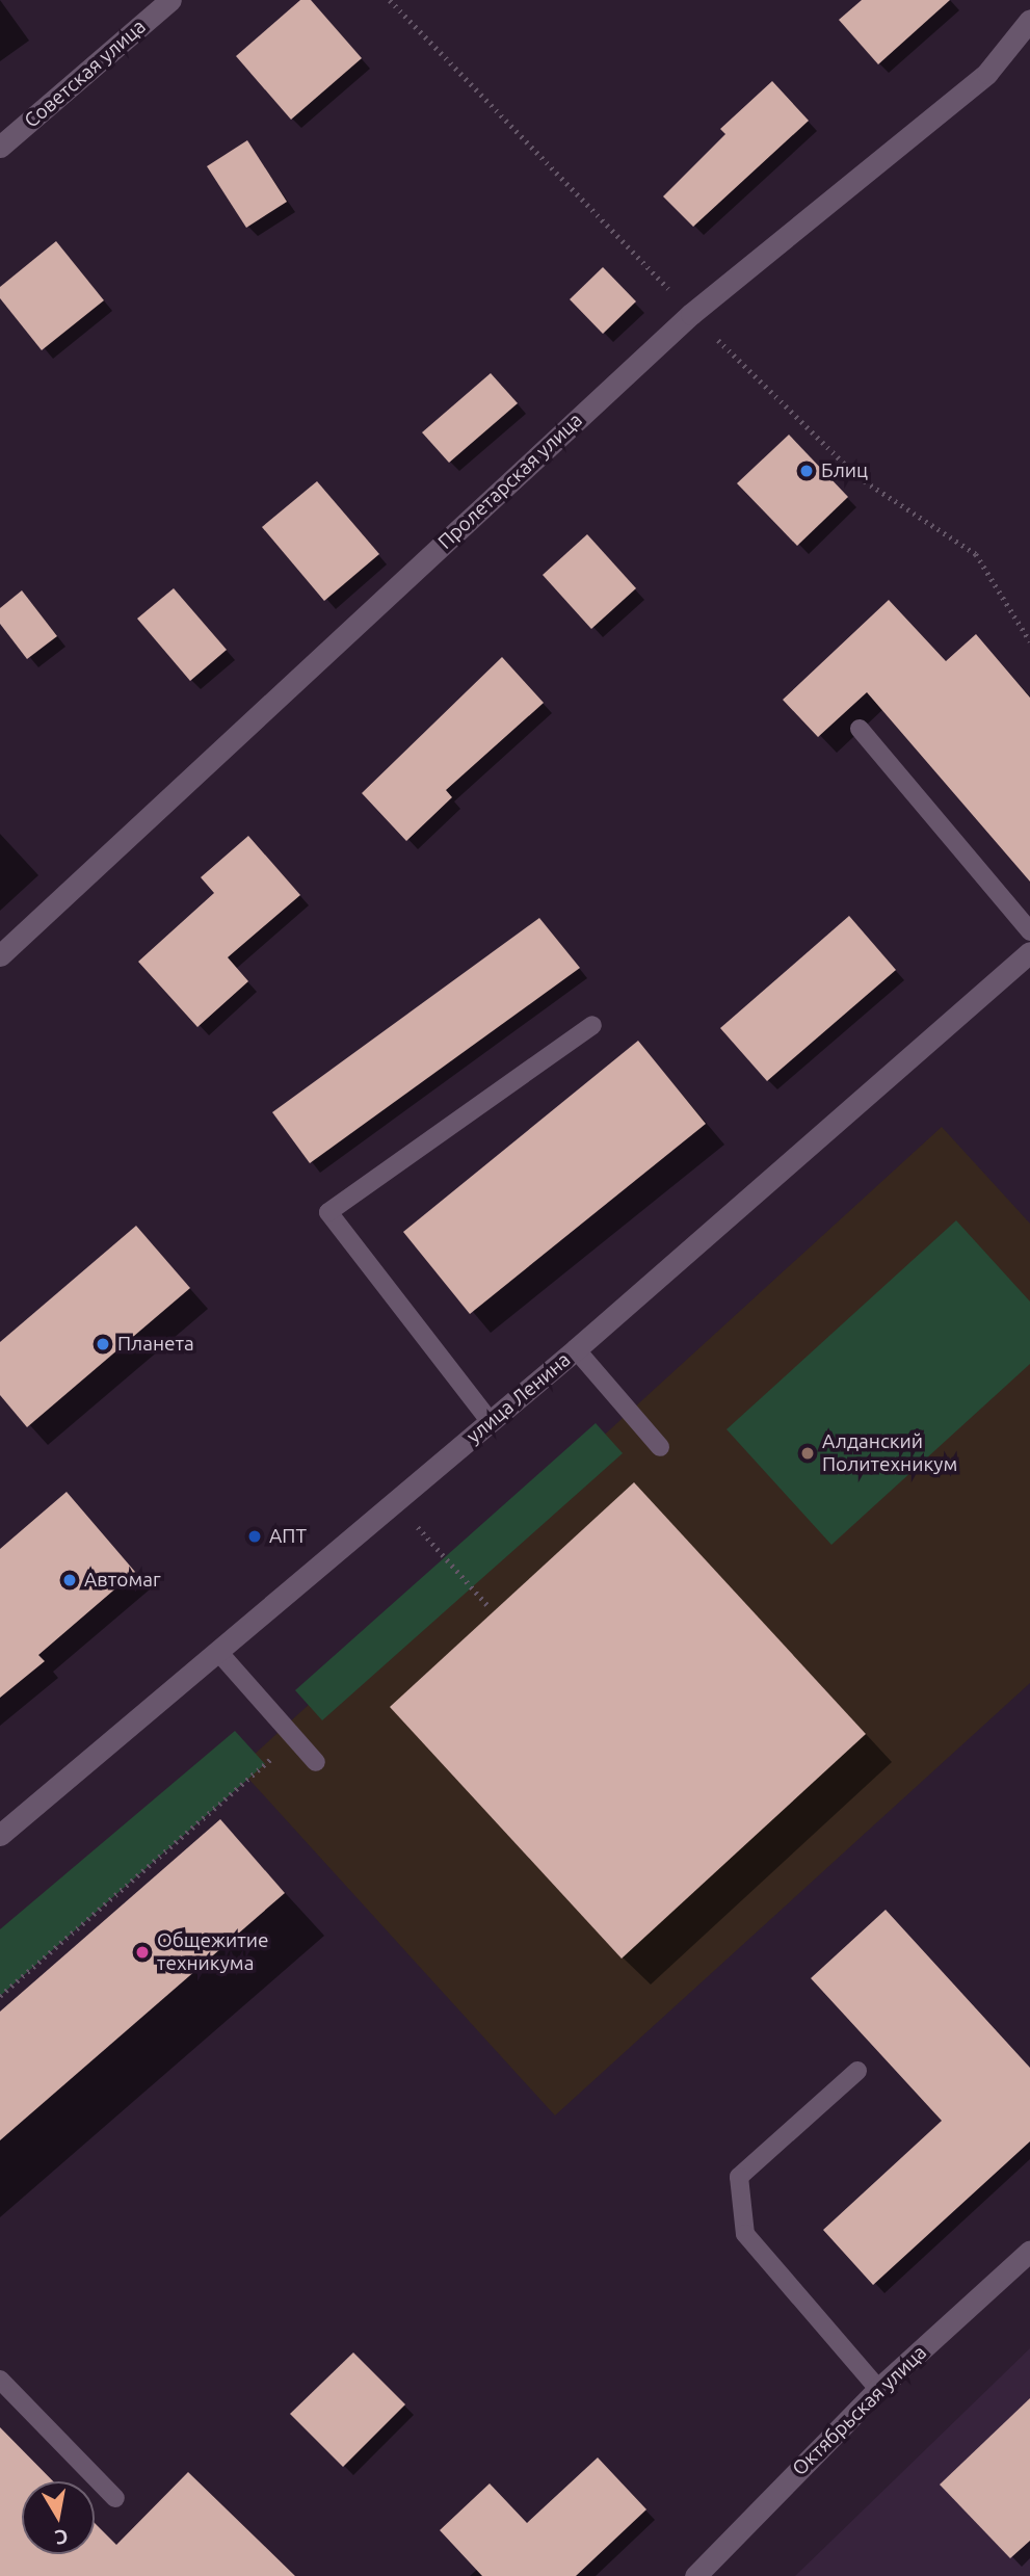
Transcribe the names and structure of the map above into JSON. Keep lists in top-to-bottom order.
{
  "streets": {
    "main road": [
      "Советская улица",
      "Пролетарская улица",
      "улица Ленина",
      "Октябрьская улица"
    ]
  },
  "places": [
    "Блиц",
    "Планета",
    "Алданский Политехникум",
    "АПТ",
    "Автомаг",
    "Общежитие техникума"
  ],
  "north": "bottom"
}
